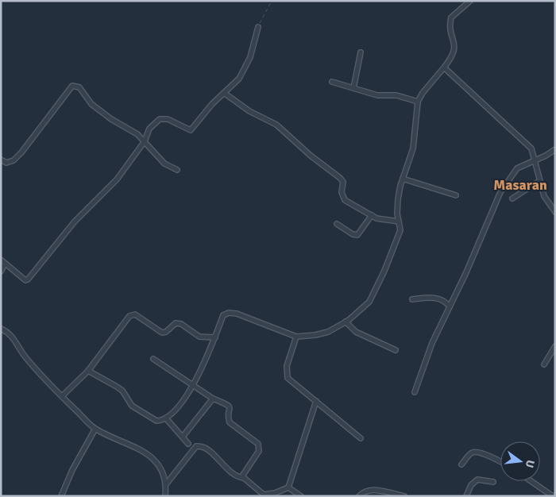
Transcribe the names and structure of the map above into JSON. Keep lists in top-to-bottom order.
{
  "districts": ["Masaran"],
  "north": "right"
}
